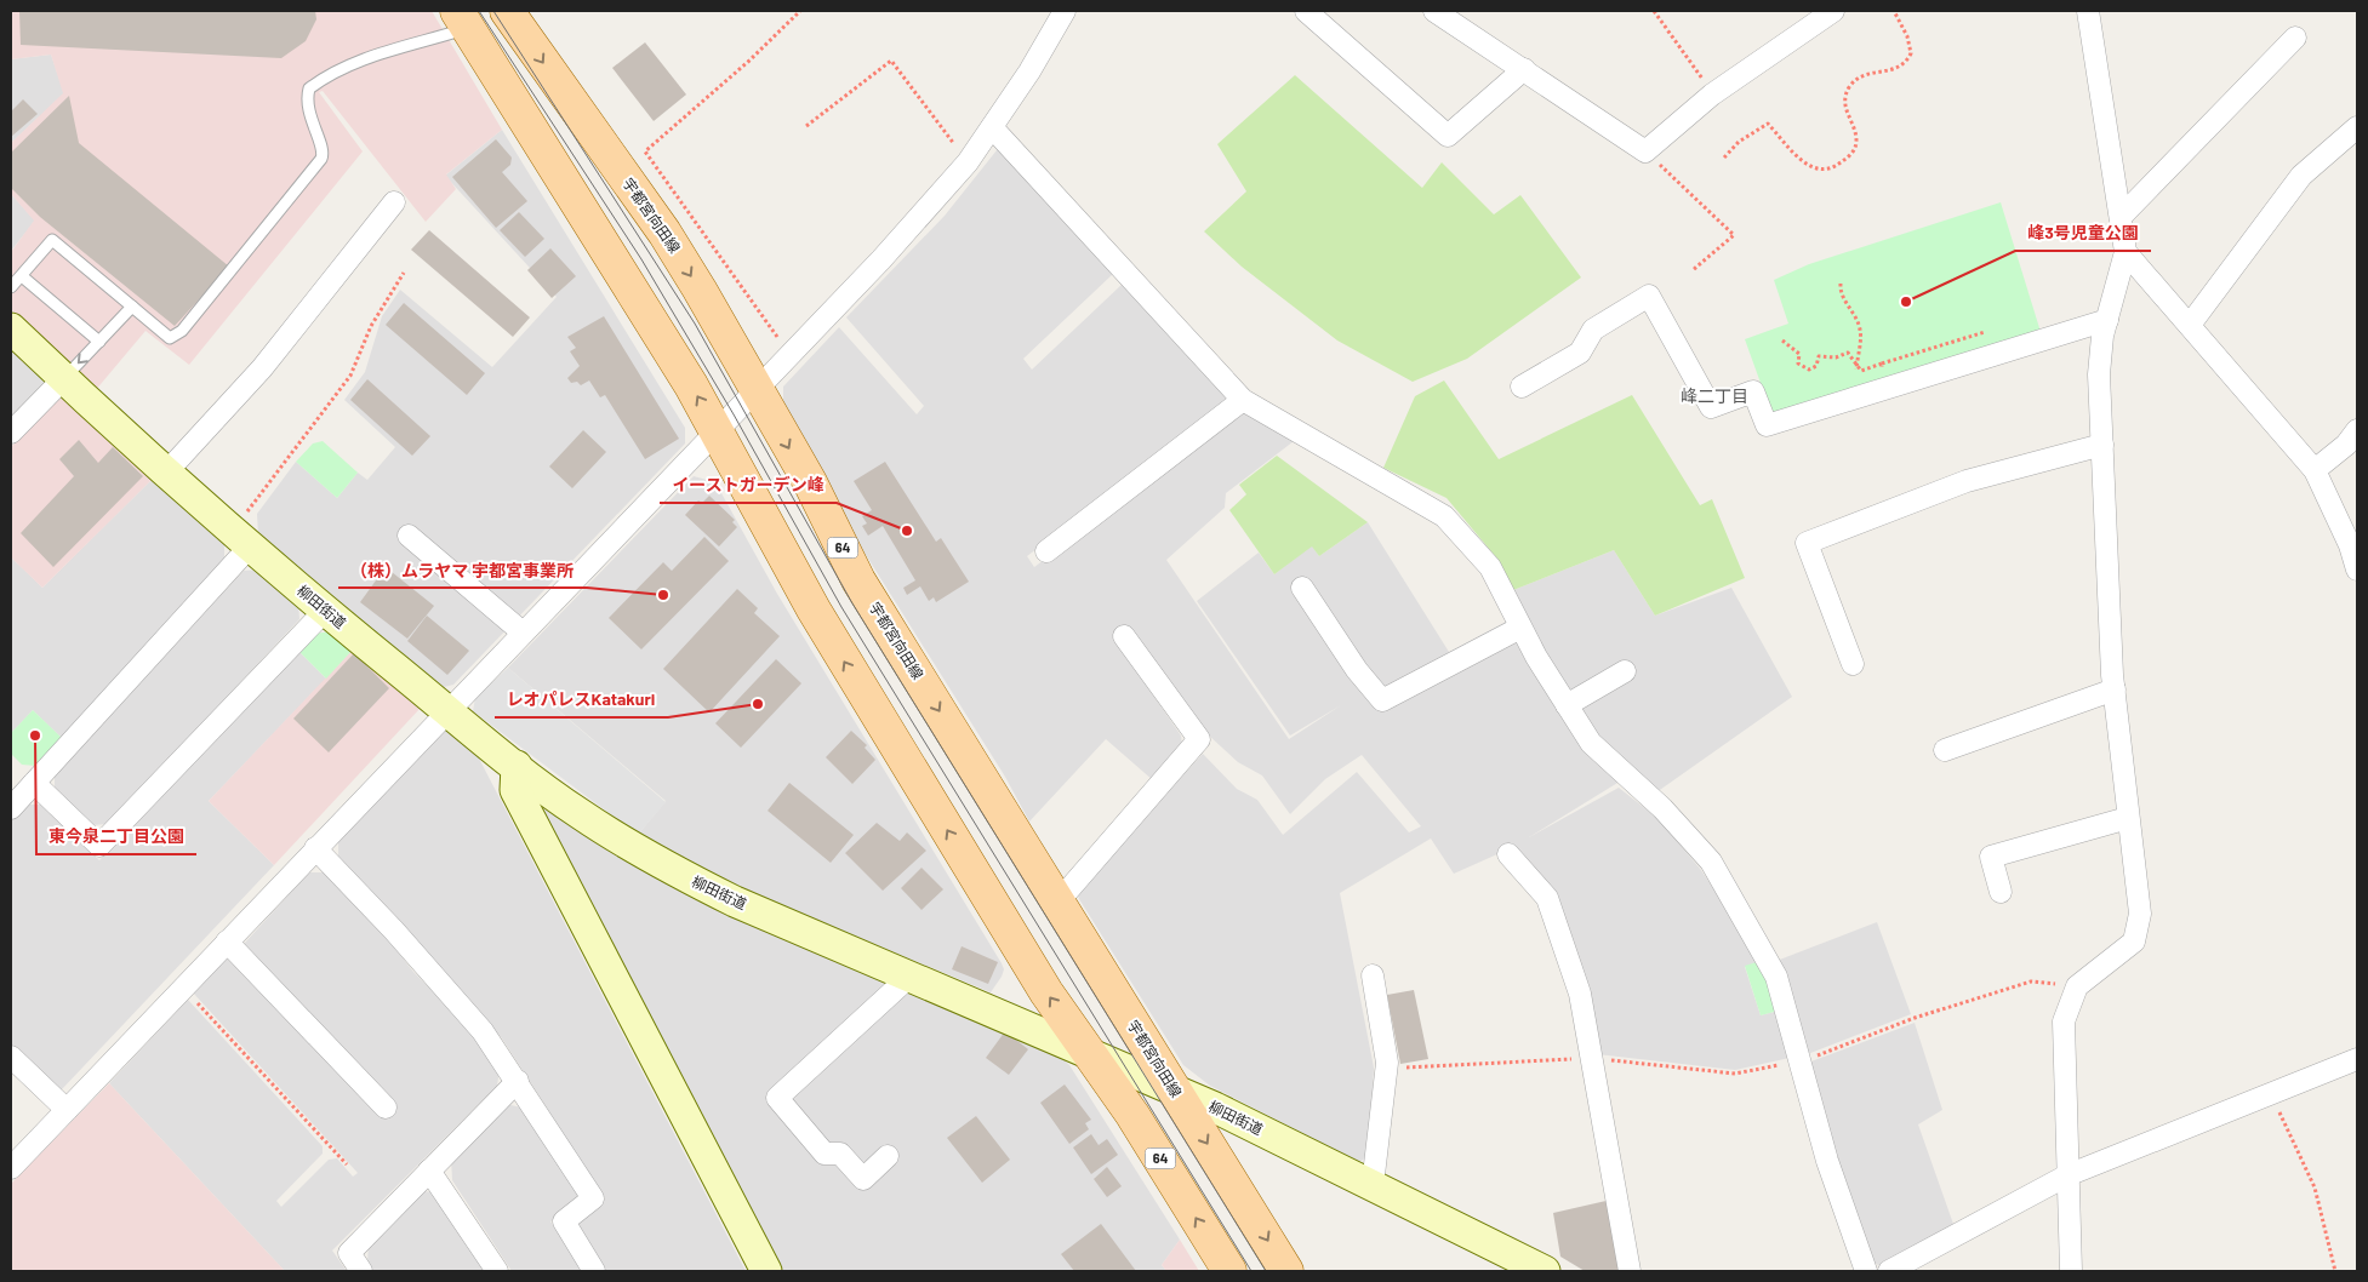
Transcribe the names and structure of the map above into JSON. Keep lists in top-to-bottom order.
{
  "streets": {
    "main road": ["宇都宮向田線", "64"],
    "street": ["柳田街道"]
  },
  "crossings": [
    ["宇都宮向田線", "柳田街道"],
    ["64", "柳田街道"]
  ],
  "districts": ["峰二丁目"],
  "places": [
    "峰3号児童公園",
    "イーストガーデン峰",
    "（株）ムラヤマ 宇都宮事業所",
    "レオパレスKatakuri",
    "東今泉二丁目公園"
  ]
}
